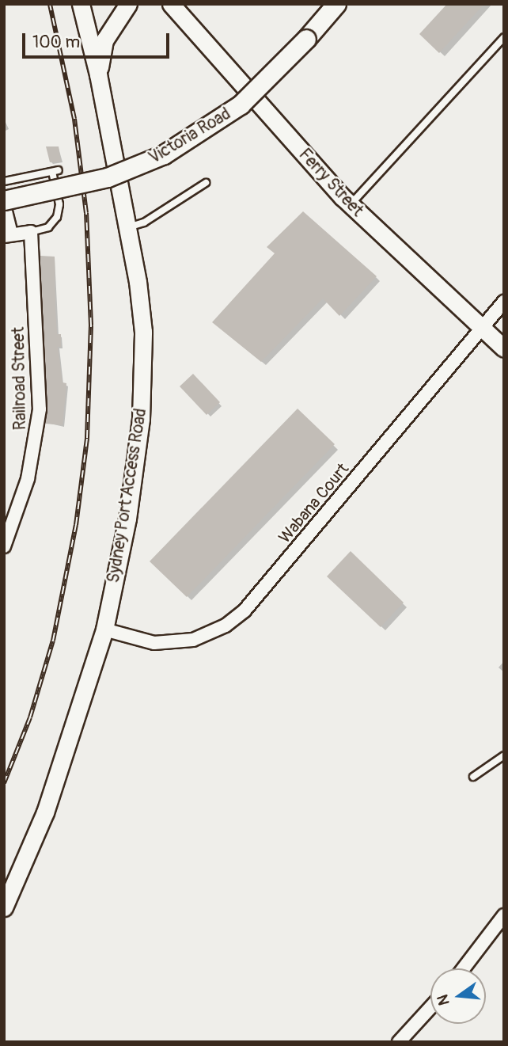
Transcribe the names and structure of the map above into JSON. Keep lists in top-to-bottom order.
{
  "streets": {
    "main road": ["Victoria Road"],
    "street": [
      "Ferry Street",
      "Railroad Street",
      "Sydney Port Access Road",
      "Wabana Court"
    ]
  },
  "crossings": [
    ["Ferry Street", "Wabana Court"],
    ["Sydney Port Access Road", "Wabana Court"]
  ],
  "scale_bar": "100 m",
  "north": "left"
}
